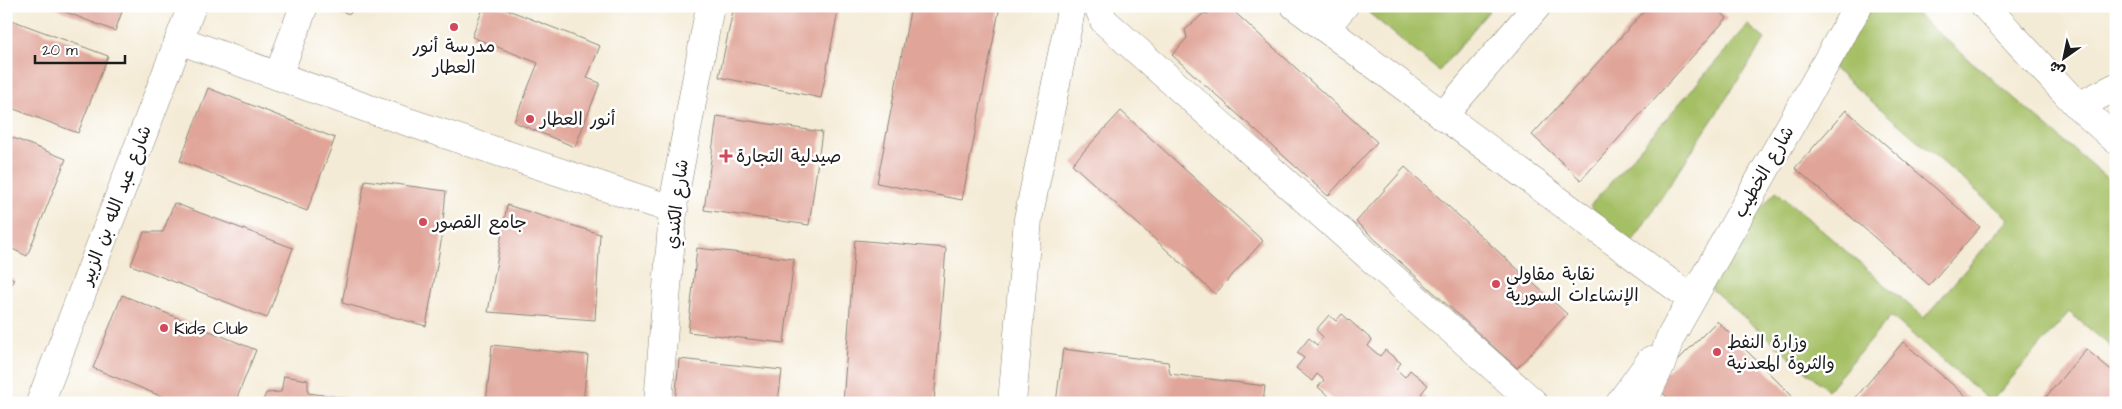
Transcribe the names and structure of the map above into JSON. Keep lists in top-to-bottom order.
{
  "streets": {
    "street": ["شارع الخطيب", "شارع الكندي", "شارع عبد الله بن الزبير"]
  },
  "places": {
    "other": [
      "مدرسة أنور العطار",
      "أنور العطار",
      "جامع القصور",
      "نقابة مقاولي الإنشاءات السورية",
      "Kids Club",
      "وزارة النفط والثروة المعدنية"
    ],
    "health": ["صيدلية التجارة"]
  },
  "scale_bar": "20 m",
  "north": "bottom left"
}
